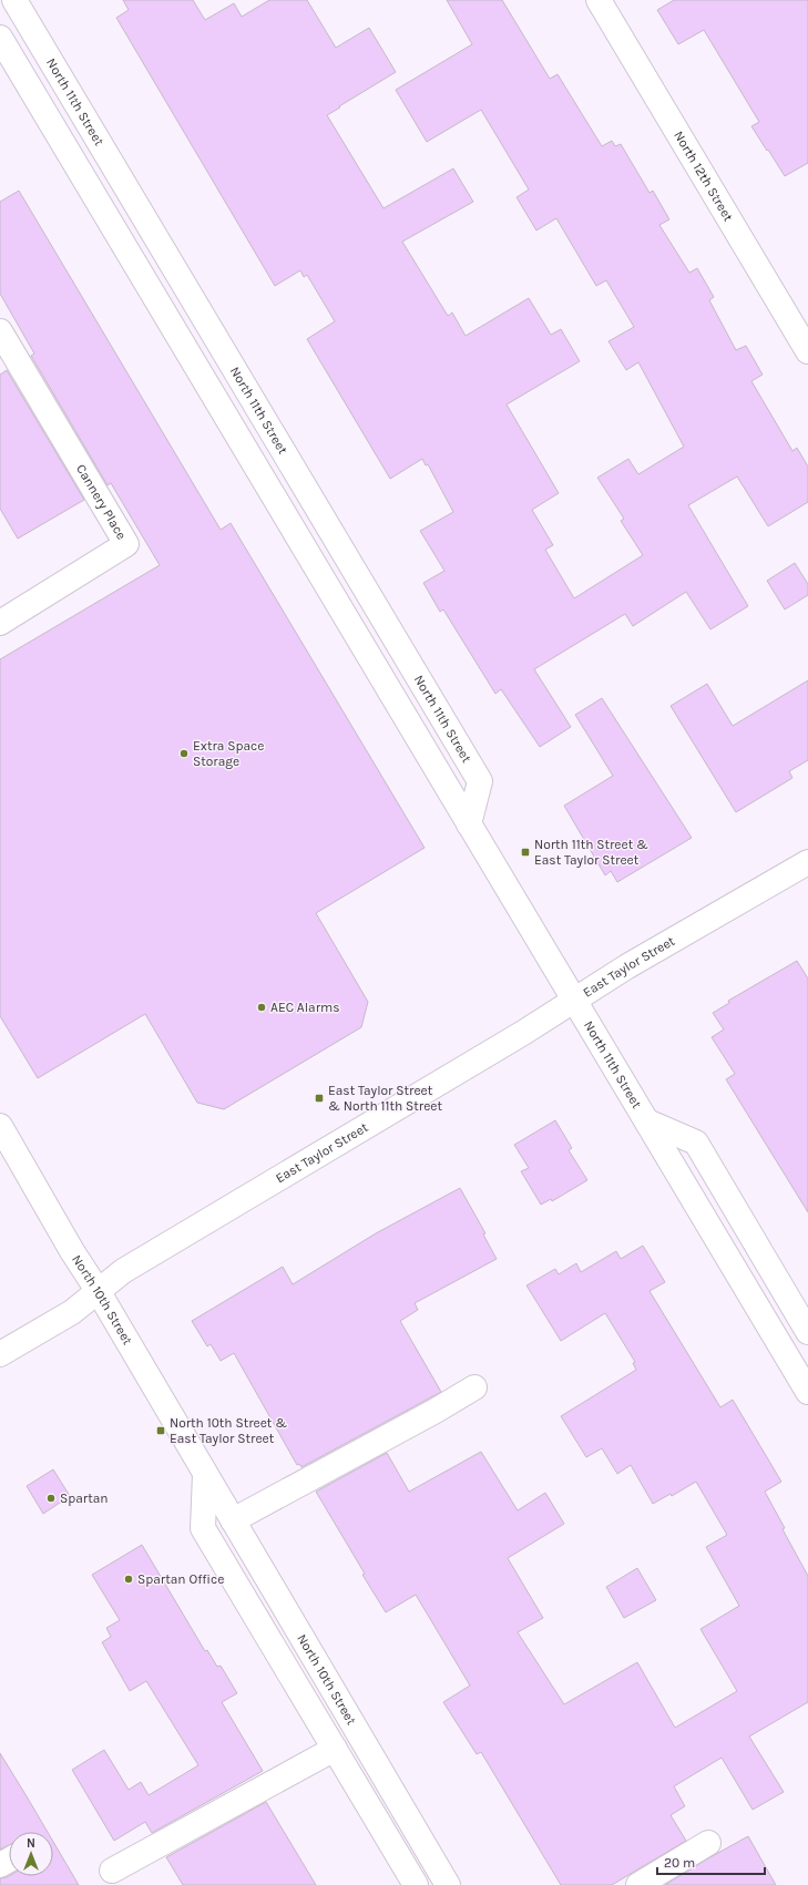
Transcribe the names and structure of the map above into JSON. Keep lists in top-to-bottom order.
{
  "streets": {
    "main road": [
      "North 11th Street",
      "North 12th Street",
      "Cannery Place",
      "East Taylor Street",
      "North 10th Street"
    ]
  },
  "crossings": [
    ["North 11th Street", "East Taylor Street"],
    ["East Taylor Street", "North 10th Street"]
  ],
  "places": {
    "other": [
      "Extra Space Storage",
      "AEC Alarms",
      "Spartan",
      "Spartan Office"
    ],
    "transit": ["North 11th Street & East Taylor Street", "East Taylor Street & North 11th Street", "North 10th Street & East Taylor Street"]
  },
  "scale_bar": "20 m",
  "north": "top"
}
